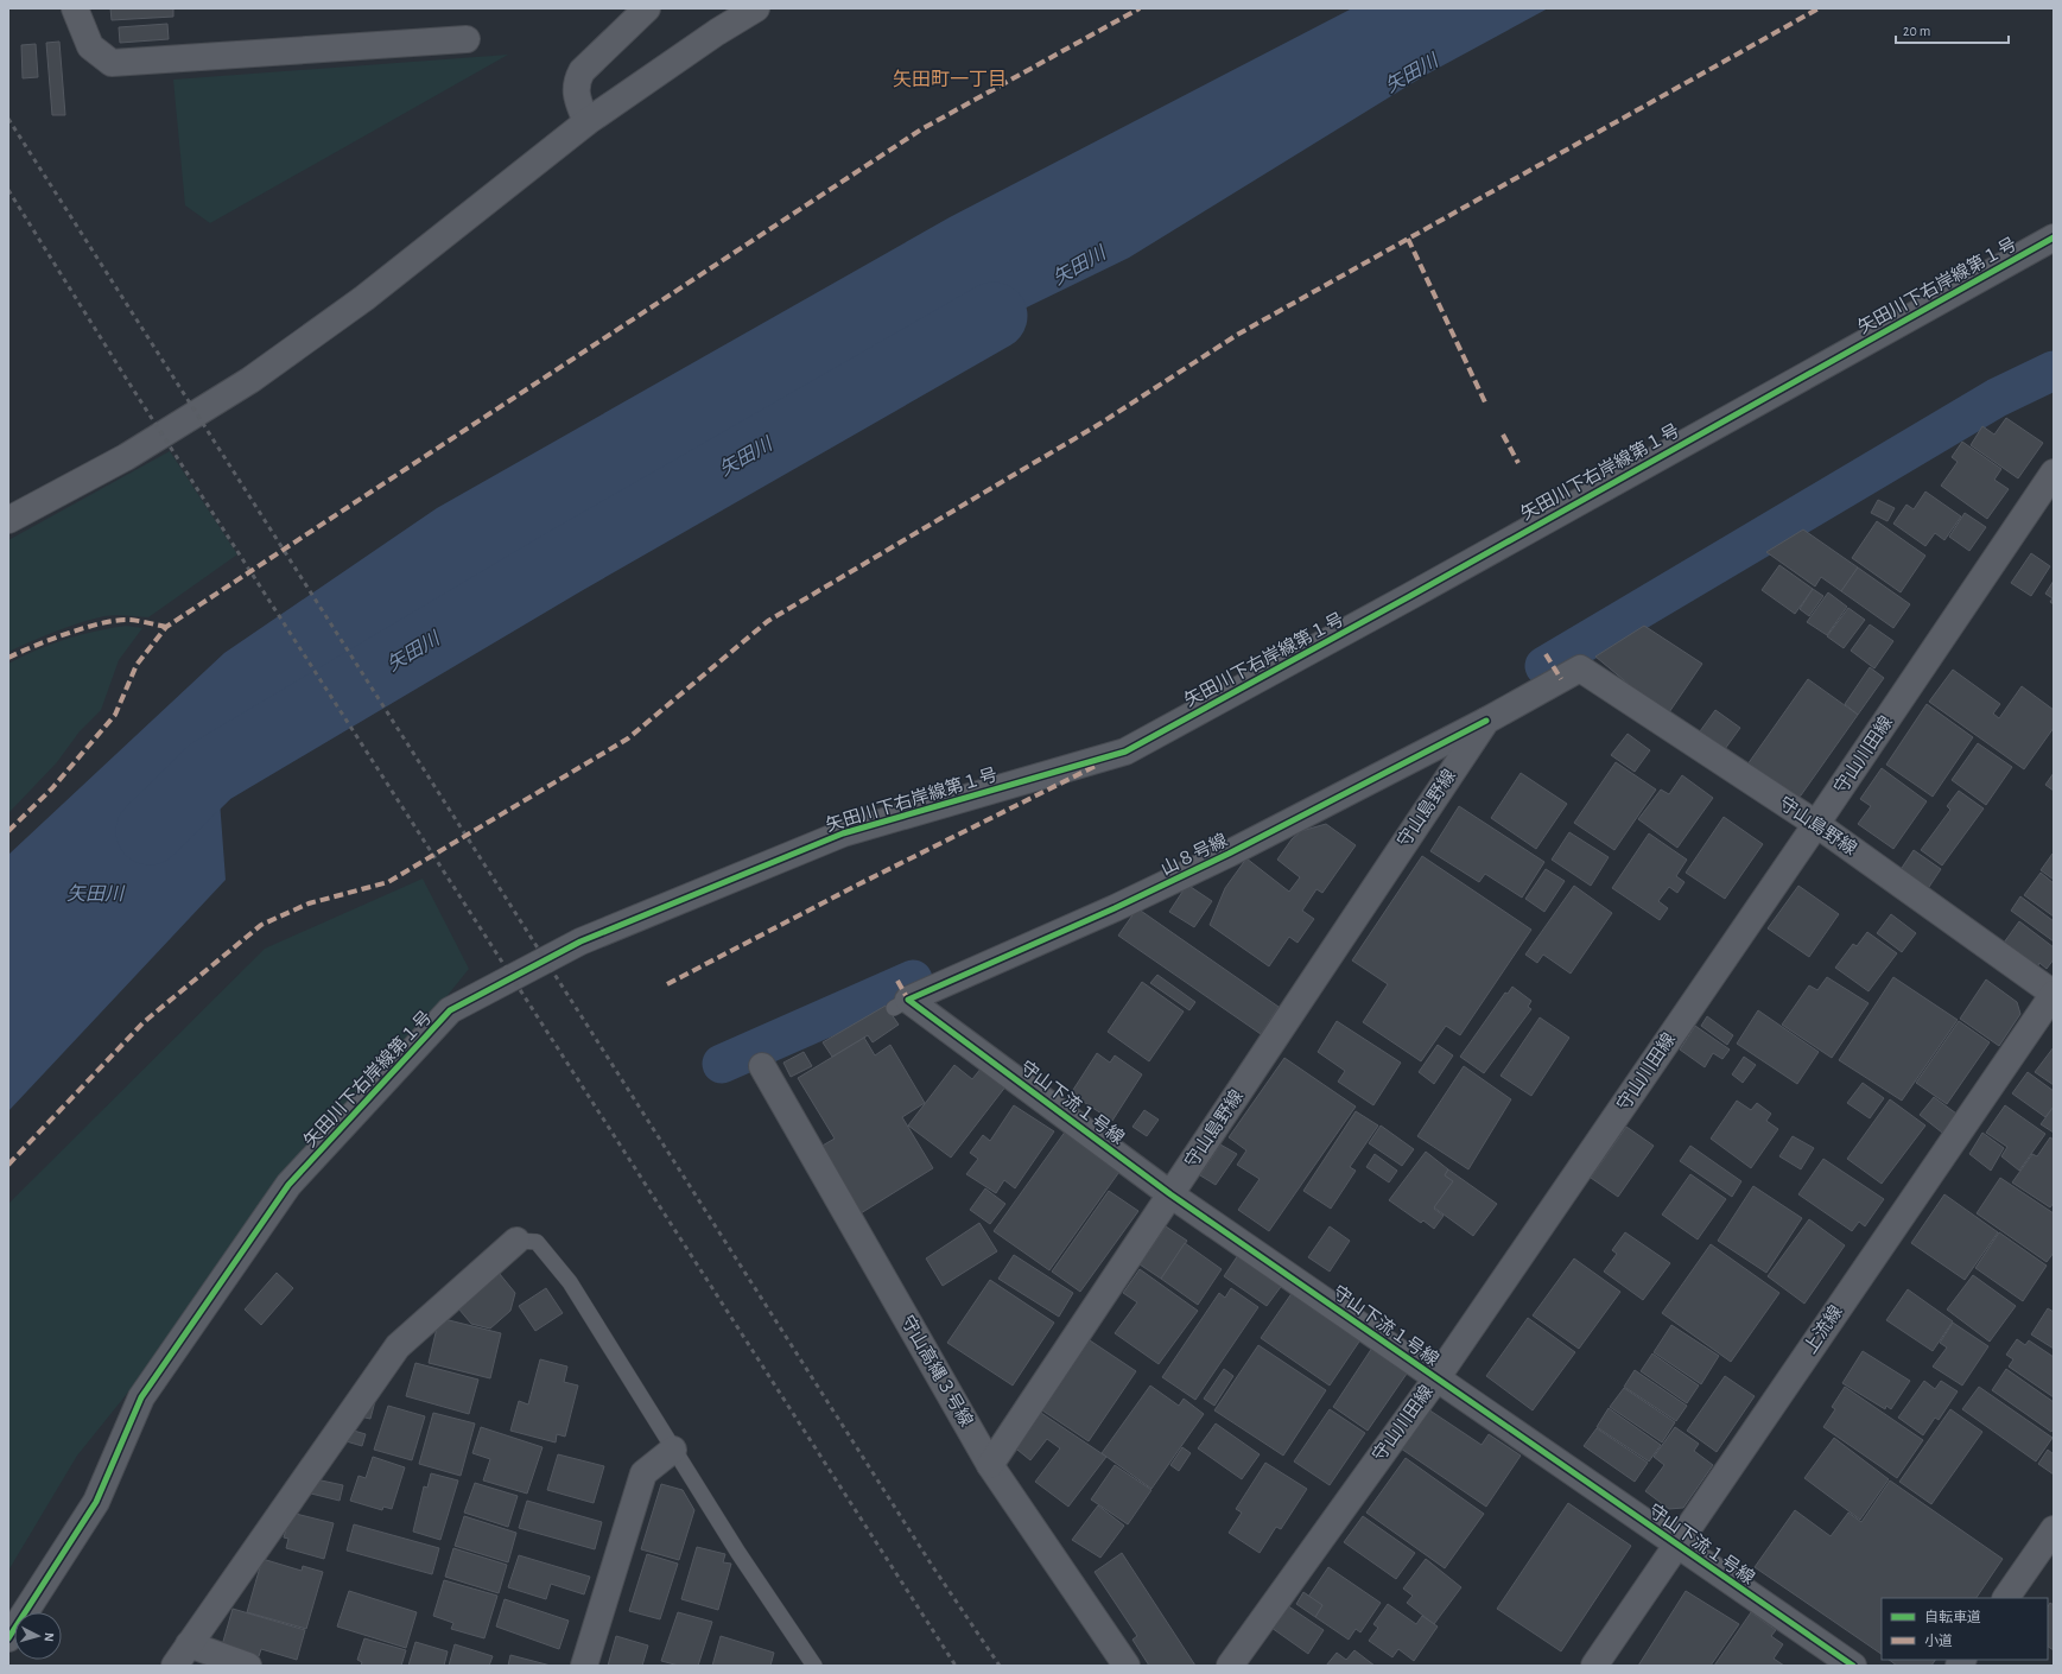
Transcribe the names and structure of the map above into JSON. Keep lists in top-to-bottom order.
{
  "streets": {
    "street": [
      "矢田川下右岸線第１号",
      "守山川田線",
      "守山島野線",
      "山８号線",
      "守山下流１号線",
      "上流線",
      "守山高縄３号線"
    ]
  },
  "crossings": [
    ["守山川田線", "守山島野線"],
    ["守山川田線", "守山下流１号線"],
    ["守山島野線", "山８号線"],
    ["守山島野線", "守山下流１号線"],
    ["守山島野線", "上流線"],
    ["守山島野線", "守山高縄３号線"],
    ["山８号線", "守山下流１号線"],
    ["守山下流１号線", "上流線"]
  ],
  "districts": ["矢田町一丁目"],
  "water": ["矢田川"],
  "legend": ["自転車道", "小道"],
  "scale_bar": "20 m",
  "north": "right"
}
